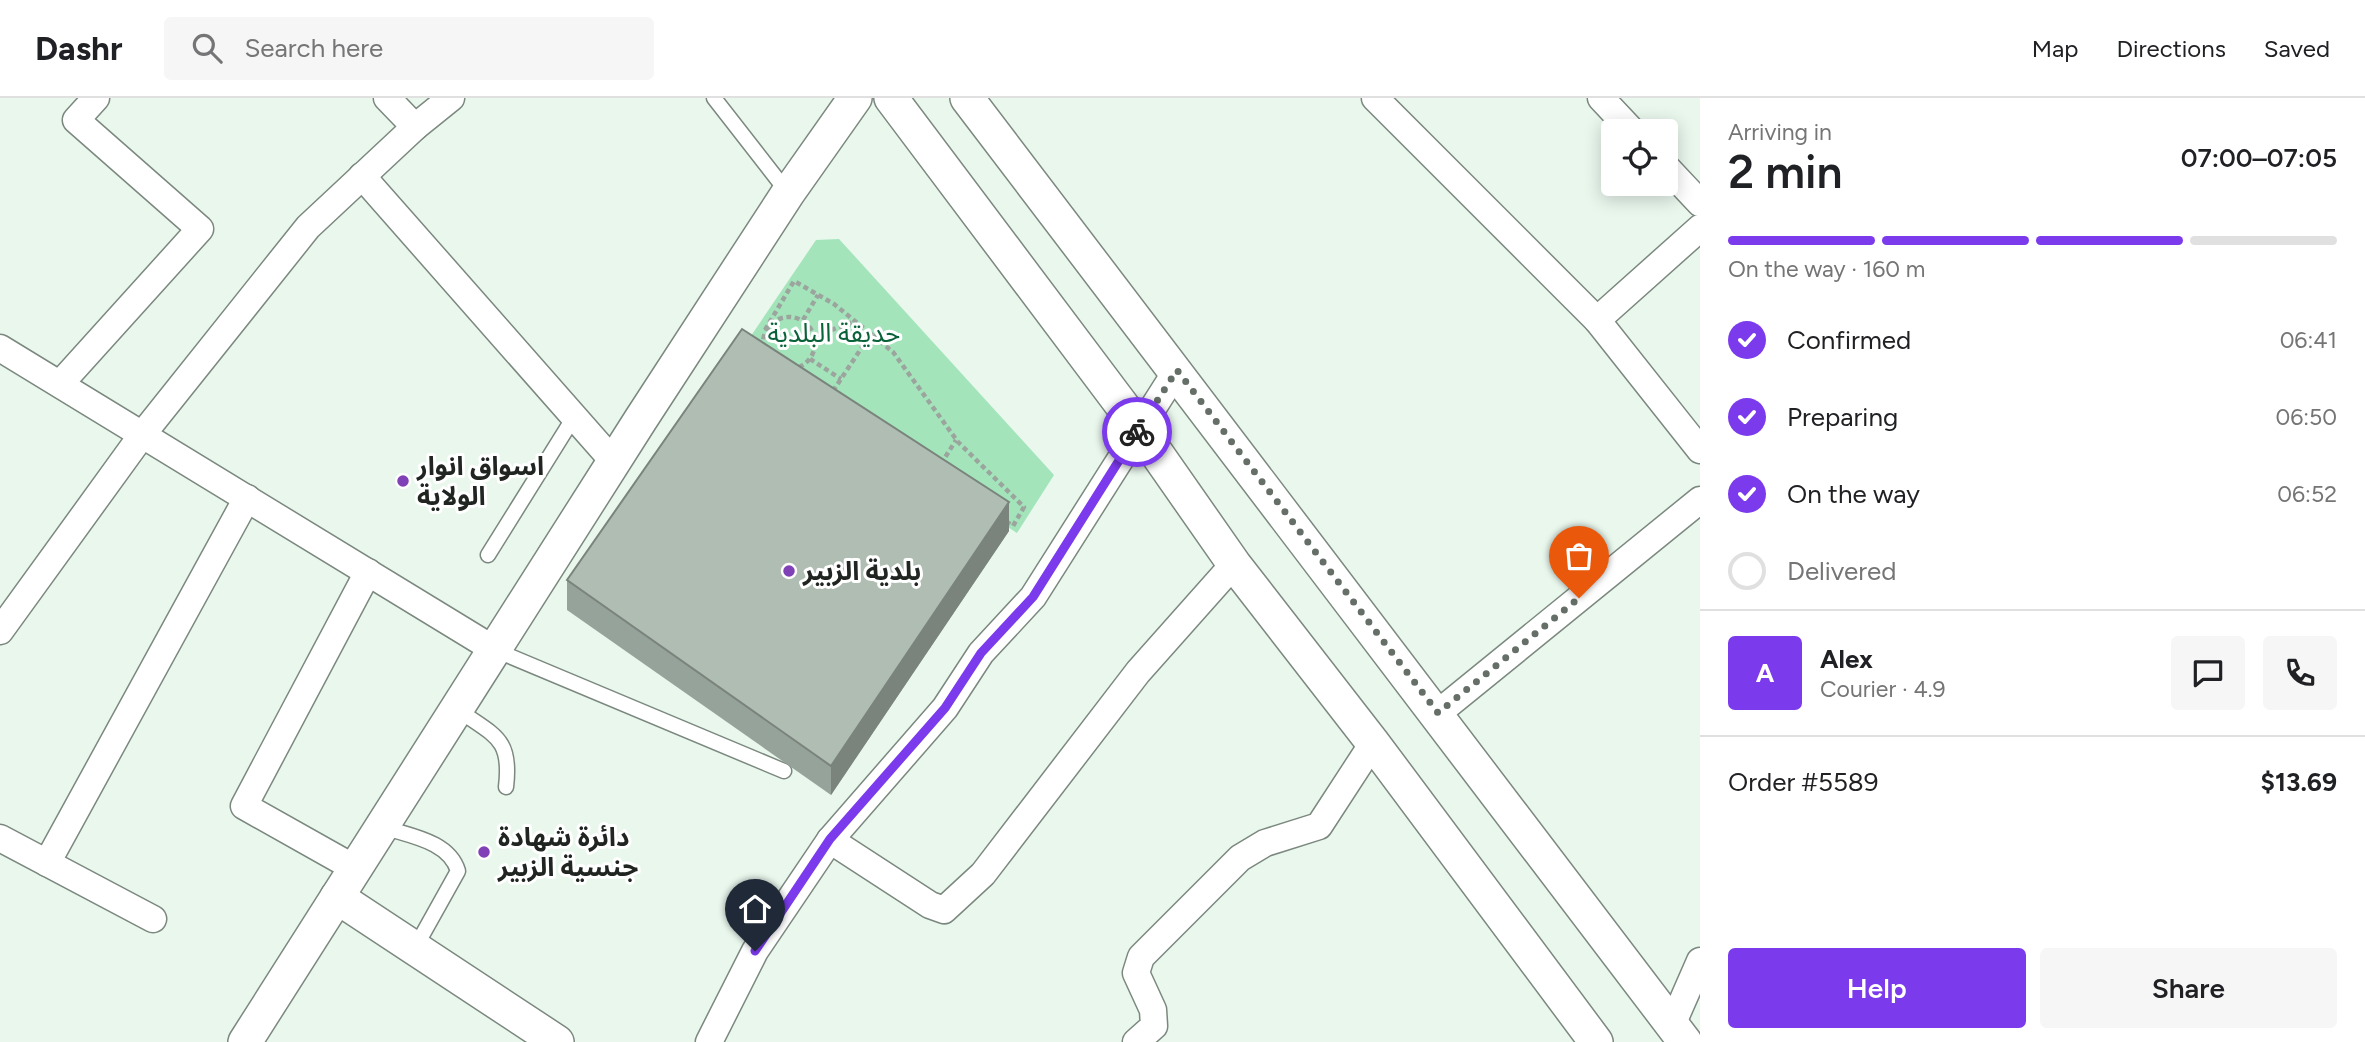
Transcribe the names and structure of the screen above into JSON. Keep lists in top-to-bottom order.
{
  "parks": ["حديقة البلدية"],
  "places": ["اسواق انوار الولاية", "بلدية الزبير", "دائرة شهادة جنسية الزبير"],
  "page": {
    "header": "Dashr",
    "search": "Search here",
    "nav": ["Map", "Directions", "Saved"],
    "heading": ["2 min", "Arriving in", "07:00–07:05"],
    "panel": [
      "Alex",
      "Courier · 4.9",
      "Order #5589",
      "$13.69"
    ],
    "bar": "On the way · 160 m",
    "list": [
      ["Confirmed", "06:41"],
      ["Preparing", "06:50"],
      ["On the way", "06:52"],
      "Delivered"
    ],
    "round": "A",
    "buttons": ["Help", "Share"]
  }
}
